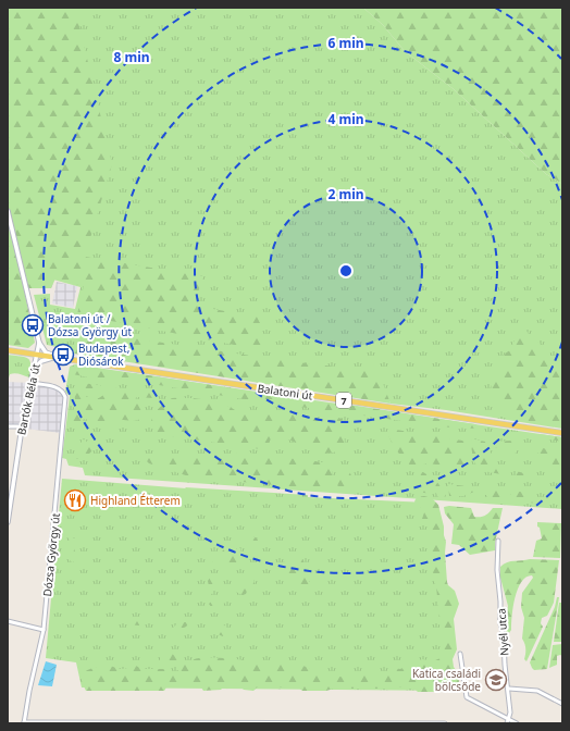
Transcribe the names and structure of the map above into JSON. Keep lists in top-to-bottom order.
{
  "streets": {
    "main road": ["Balatoni út", "7"],
    "street": ["Bartók Béla út", "Dózsa György út", "Nyél utca"]
  },
  "crossings": [
    ["Balatoni út", "Bartók Béla út"],
    ["Bartók Béla út", "Dózsa György út"]
  ],
  "places": {
    "bus stop": ["Balatoni út / Dózsa György út", "Budapest, Diósárok"],
    "restaurant": ["Highland Étterem"],
    "school or university": ["Katica családi bölcsőde"]
  },
  "rings": [
    "6 min",
    "8 min",
    "4 min",
    "2 min"
  ]
}
